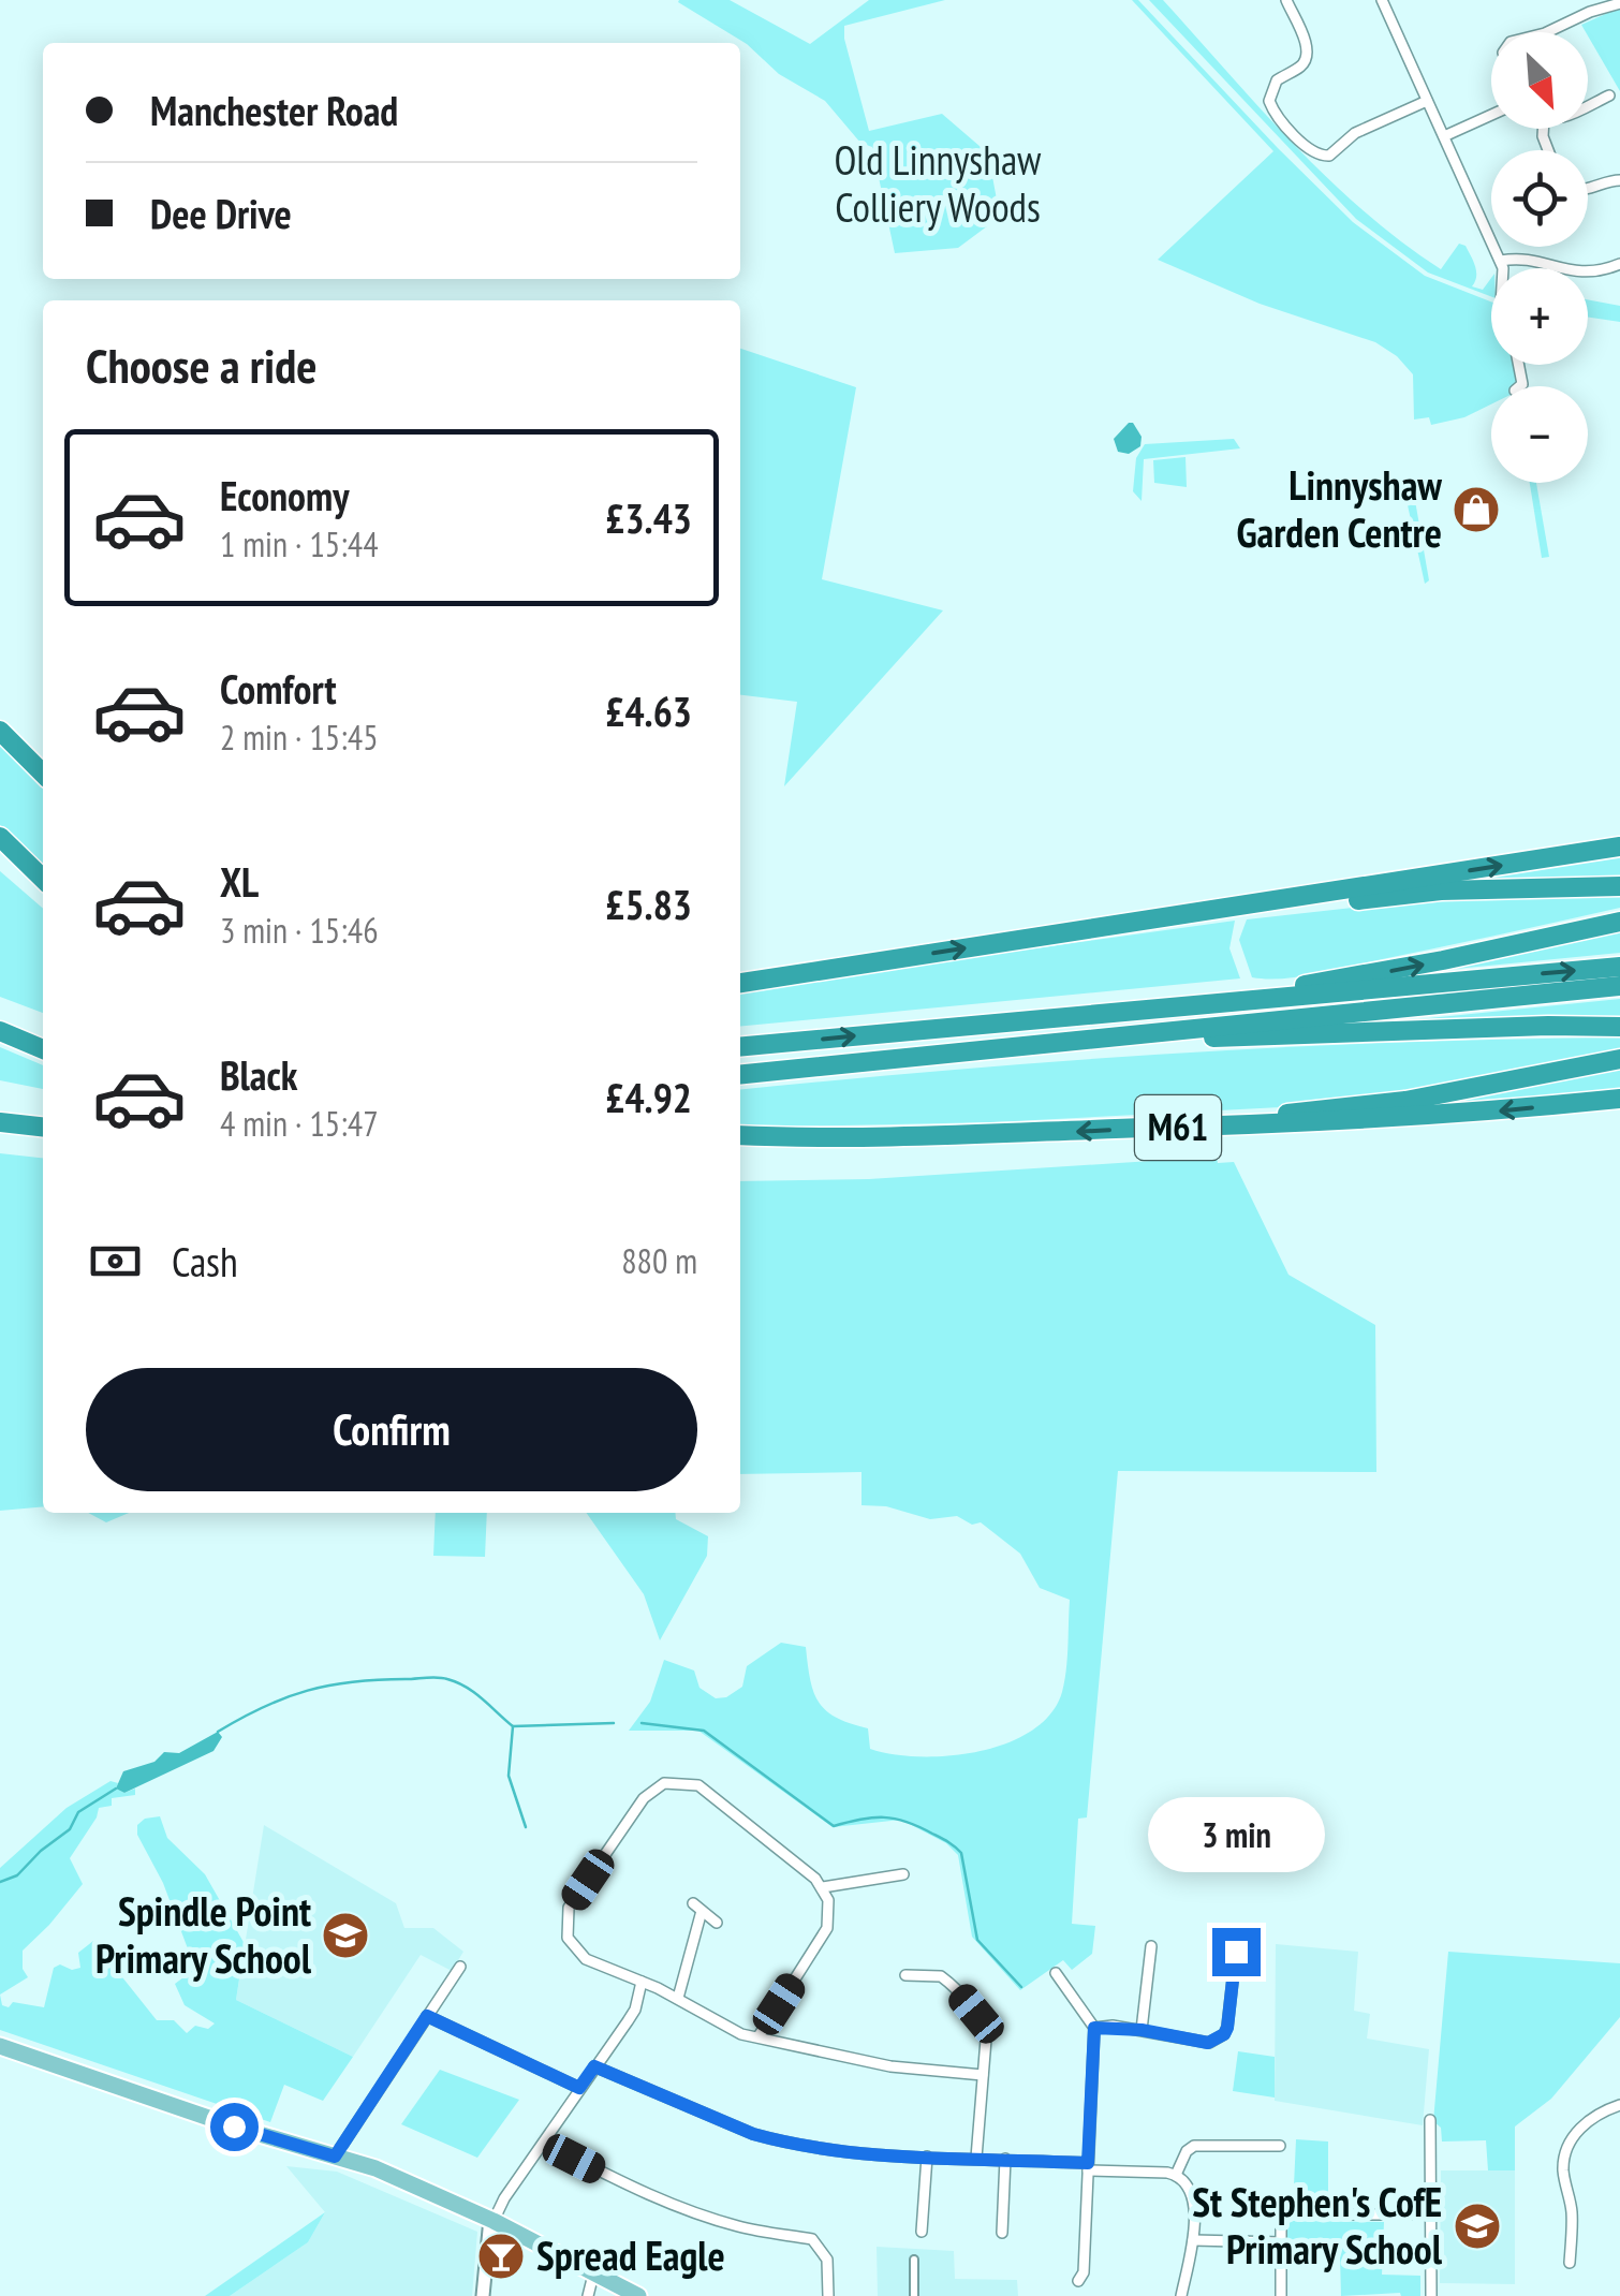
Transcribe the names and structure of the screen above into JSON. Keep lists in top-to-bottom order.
{
  "streets": {
    "highway": ["M61"]
  },
  "parks": ["Old Linnyshaw Colliery Woods"],
  "places": {
    "shop": ["Linnyshaw Garden Centre"],
    "school or university": ["Spindle Point Primary School", "St Stephen's CofE Primary School"],
    "bar": ["Spread Eagle"]
  },
  "north": "bottom right",
  "page": {
    "map_buttons": ["+", "−"],
    "banner": ["Manchester Road", "Dee Drive"],
    "heading": "Choose a ride",
    "list": [
      {
        "name": "Economy",
        "note": "1 min · 15:44",
        "value": "£3.43"
      },
      {
        "name": "Comfort",
        "note": "2 min · 15:45",
        "value": "£4.63"
      },
      {
        "name": "XL",
        "note": "3 min · 15:46",
        "value": "£5.83"
      },
      {
        "name": "Black",
        "note": "4 min · 15:47",
        "value": "£4.92"
      }
    ],
    "pay": ["Cash", "880 m"],
    "buttons": "Confirm",
    "bubble": "3 min"
  }
}
